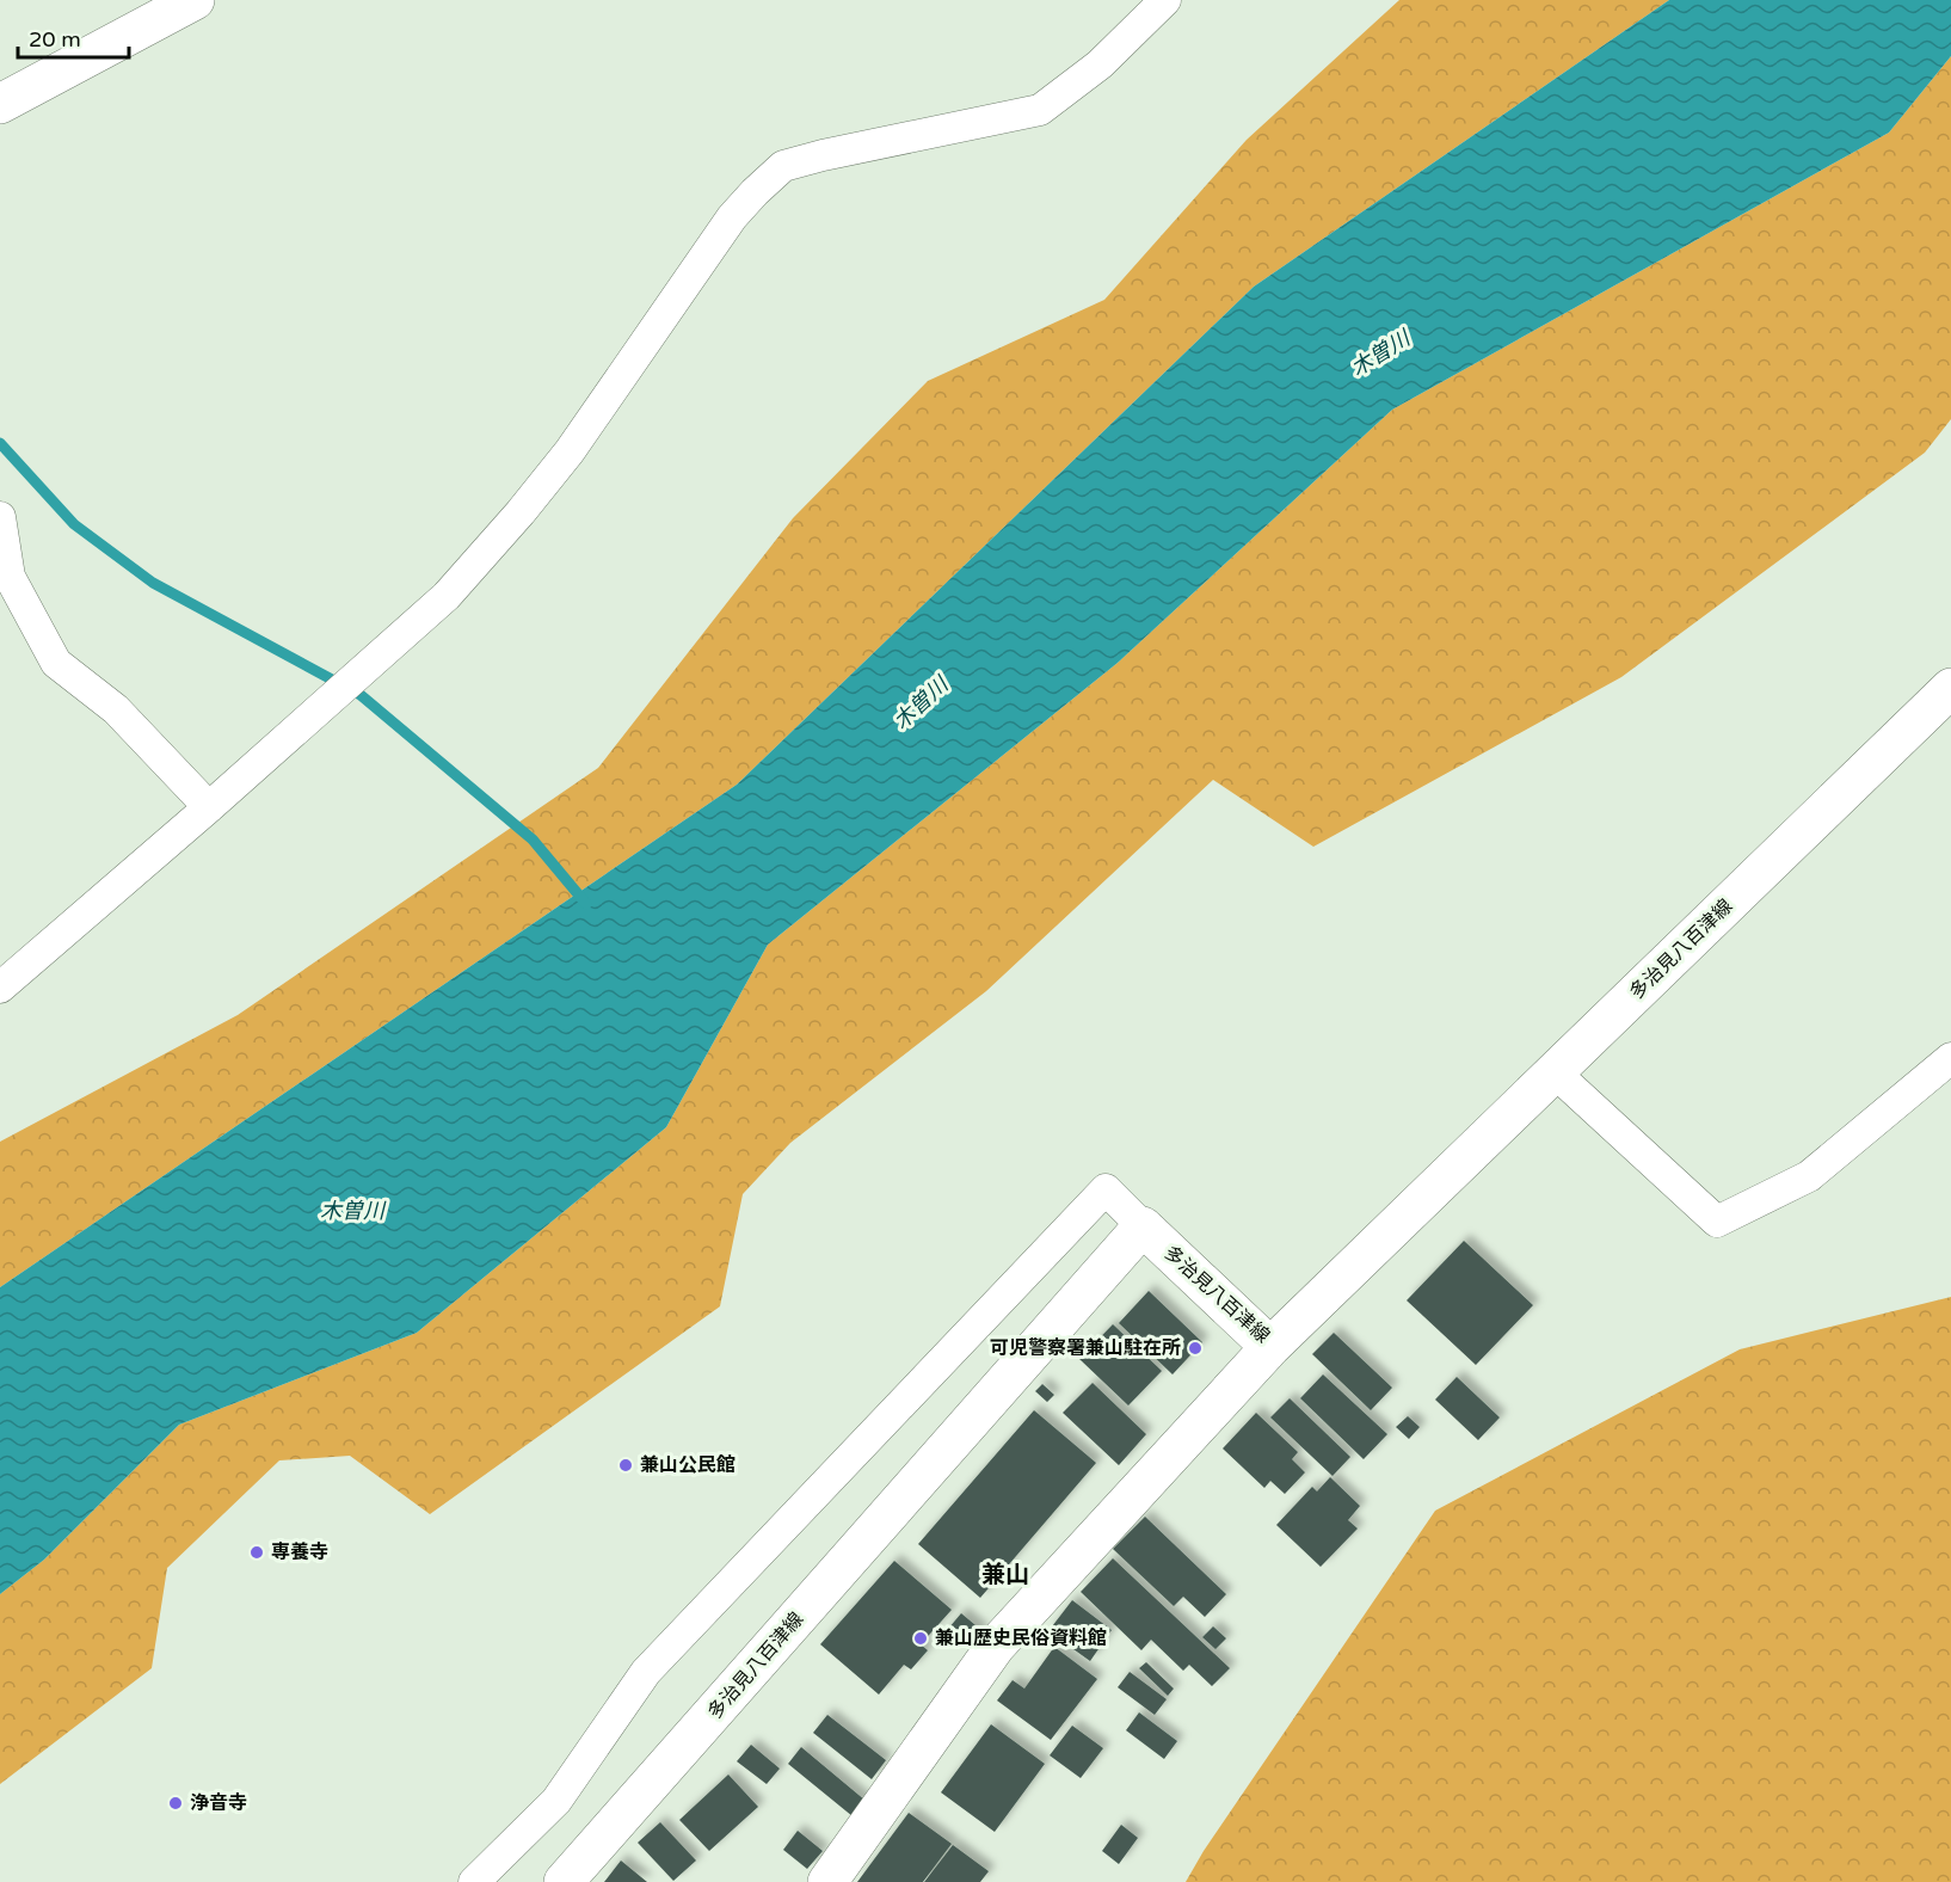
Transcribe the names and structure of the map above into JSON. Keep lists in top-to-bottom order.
{
  "streets": {
    "main road": ["多治見八百津線"]
  },
  "districts": ["兼山"],
  "water": ["木曽川"],
  "places": [
    "可児警察署兼山駐在所",
    "兼山公民館",
    "専養寺",
    "兼山歴史民俗資料館",
    "浄音寺"
  ],
  "scale_bar": "20 m"
}
